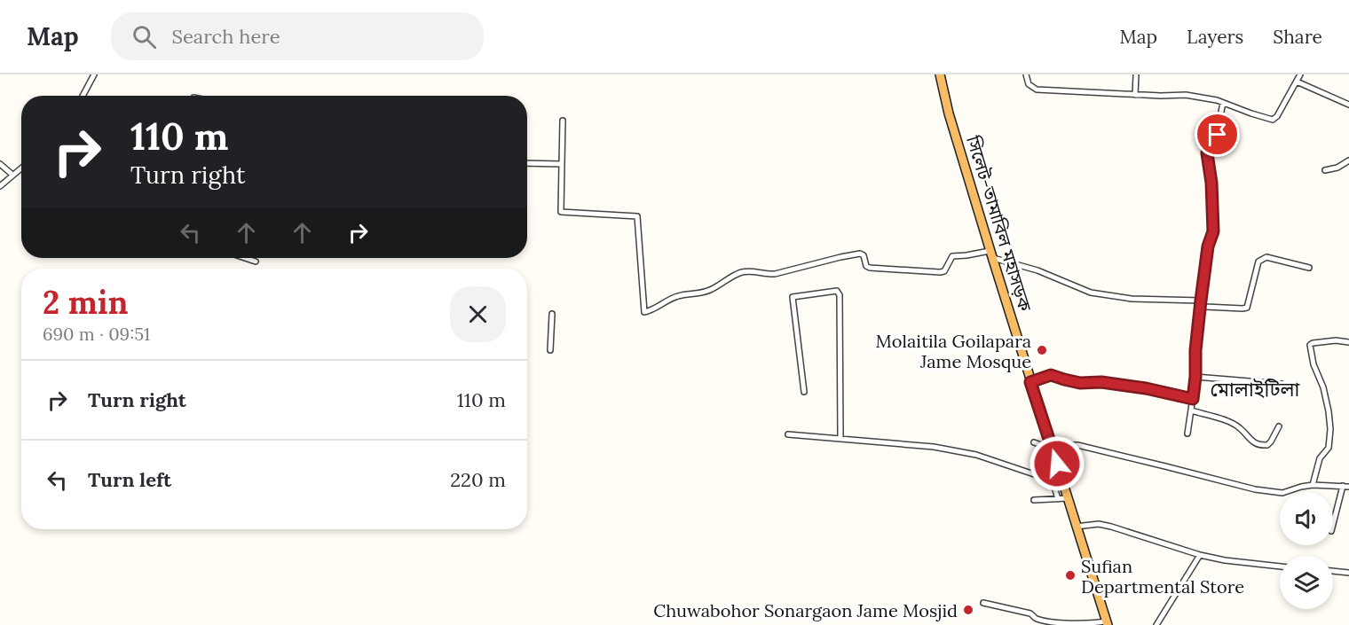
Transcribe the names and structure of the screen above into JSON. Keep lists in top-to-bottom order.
{
  "streets": {
    "highway": ["সিলেট-তামাবিল মহাসড়ক"]
  },
  "districts": ["মোলাইটিলা"],
  "places": ["Molaitila Goilapara Jame Mosque", "Sufian Departmental Store", "Chuwabohor Sonargaon Jame Mosjid"],
  "page": {
    "header": "Map",
    "search": "Search here",
    "nav": ["Map", "Layers", "Share"],
    "turn": ["110 m", "Turn right"],
    "heading": ["2 min", "690 m · 09:51"],
    "list": [
      {
        "name": "Turn right",
        "value": "110 m"
      },
      {
        "name": "Turn left",
        "value": "220 m"
      }
    ]
  }
}
